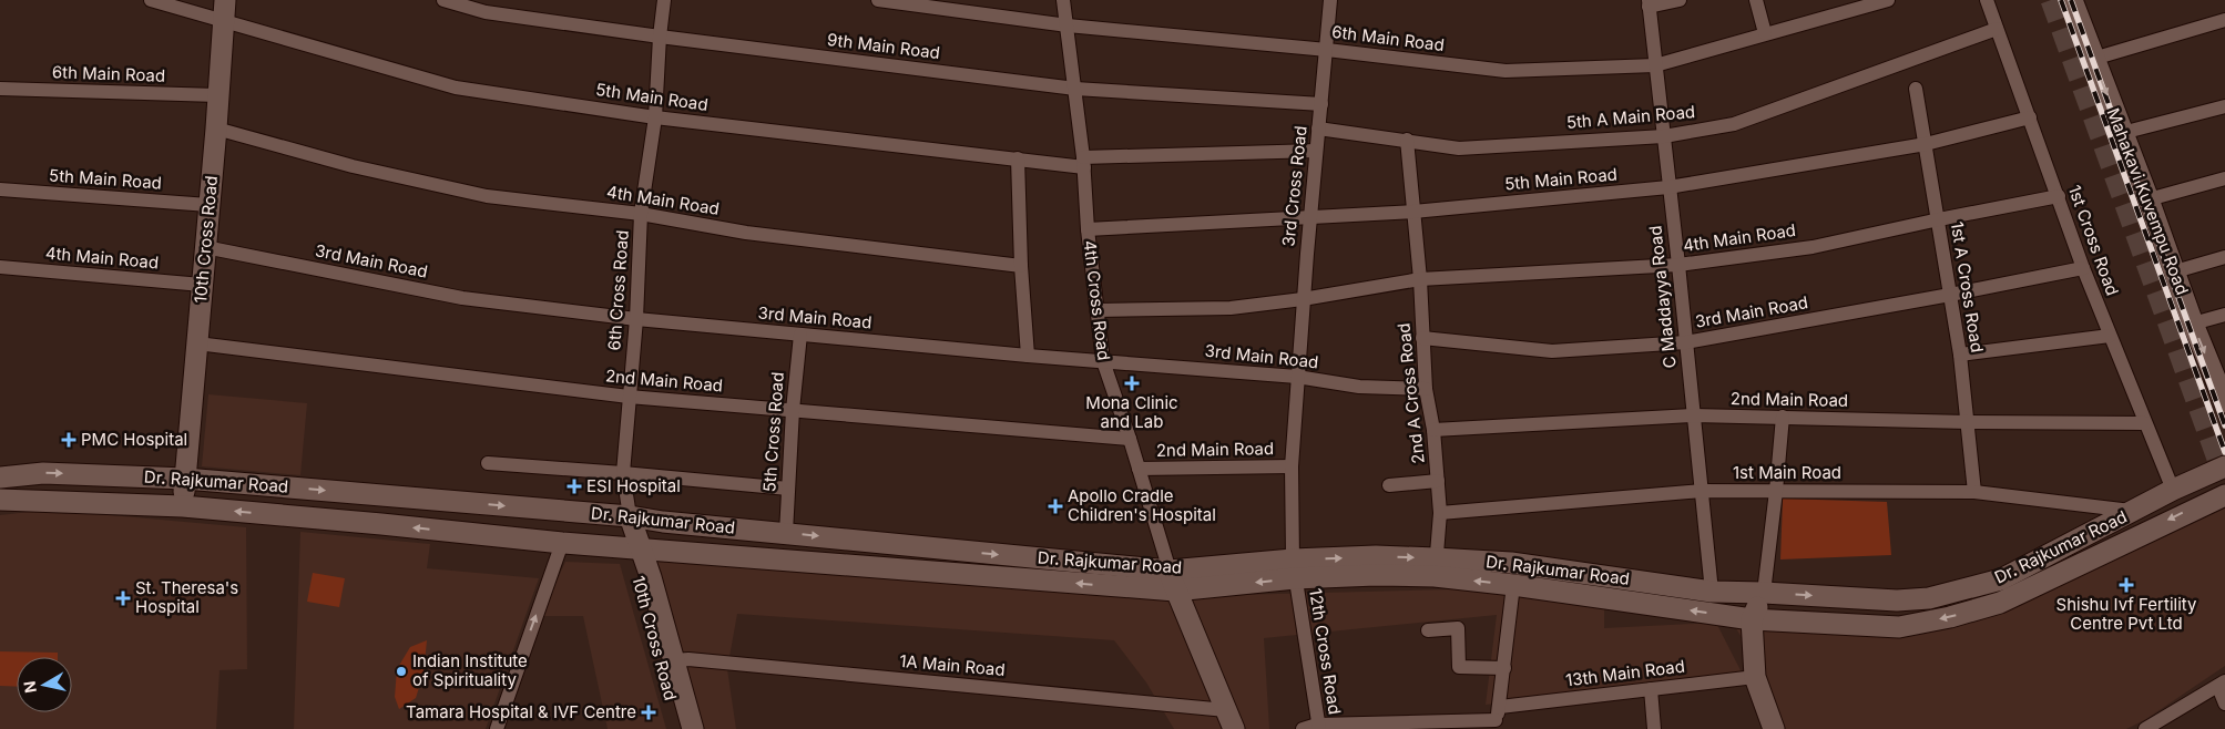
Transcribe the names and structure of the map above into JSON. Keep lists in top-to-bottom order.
{
  "streets": {
    "main road": [
      "Mahakavi Kuvempu Road",
      "10th Cross Road",
      "4th Cross Road",
      "Dr. Rajkumar Road"
    ],
    "street": [
      "6th Main Road",
      "9th Main Road",
      "5th Main Road",
      "5th A Main Road",
      "3rd Cross Road",
      "4th Main Road",
      "1st Cross Road",
      "3rd Main Road",
      "1st A Cross Road",
      "6th Cross Road",
      "C Maddayya Road",
      "2nd Main Road",
      "2nd A Cross Road",
      "5th Cross Road",
      "1st Main Road",
      "12th Cross Road",
      "1A Main Road",
      "13th Main Road"
    ]
  },
  "crossings": [
    ["6th Main Road", "3rd Cross Road"],
    ["6th Main Road", "10th Cross Road"],
    ["6th Main Road", "C Maddayya Road"],
    ["6th Main Road", "4th Cross Road"],
    ["9th Main Road", "3rd Cross Road"],
    ["9th Main Road", "6th Cross Road"],
    ["9th Main Road", "4th Cross Road"],
    ["5th Main Road", "3rd Cross Road"],
    ["5th Main Road", "10th Cross Road"],
    ["5th Main Road", "1st Cross Road"],
    ["5th Main Road", "1st A Cross Road"],
    ["5th Main Road", "6th Cross Road"],
    ["5th Main Road", "C Maddayya Road"],
    ["5th Main Road", "4th Cross Road"],
    ["5th Main Road", "2nd A Cross Road"],
    ["5th A Main Road", "3rd Cross Road"],
    ["5th A Main Road", "1st Cross Road"],
    ["5th A Main Road", "C Maddayya Road"],
    ["5th A Main Road", "2nd A Cross Road"],
    ["3rd Cross Road", "4th Main Road"],
    ["3rd Cross Road", "3rd Main Road"],
    ["3rd Cross Road", "2nd Main Road"],
    ["3rd Cross Road", "12th Cross Road"],
    ["4th Main Road", "10th Cross Road"],
    ["4th Main Road", "1st Cross Road"],
    ["4th Main Road", "1st A Cross Road"],
    ["4th Main Road", "6th Cross Road"],
    ["4th Main Road", "C Maddayya Road"],
    ["4th Main Road", "4th Cross Road"],
    ["4th Main Road", "2nd A Cross Road"],
    ["10th Cross Road", "3rd Main Road"],
    ["10th Cross Road", "2nd Main Road"],
    ["10th Cross Road", "Dr. Rajkumar Road"],
    ["10th Cross Road", "1A Main Road"],
    ["1st Cross Road", "3rd Main Road"],
    ["1st Cross Road", "2nd Main Road"],
    ["1st Cross Road", "Dr. Rajkumar Road"],
    ["3rd Main Road", "1st A Cross Road"],
    ["3rd Main Road", "6th Cross Road"],
    ["3rd Main Road", "C Maddayya Road"],
    ["3rd Main Road", "4th Cross Road"],
    ["3rd Main Road", "2nd A Cross Road"],
    ["3rd Main Road", "5th Cross Road"],
    ["1st A Cross Road", "2nd Main Road"],
    ["1st A Cross Road", "1st Main Road"],
    ["6th Cross Road", "2nd Main Road"],
    ["6th Cross Road", "Dr. Rajkumar Road"],
    ["C Maddayya Road", "2nd Main Road"],
    ["C Maddayya Road", "1st Main Road"],
    ["C Maddayya Road", "Dr. Rajkumar Road"],
    ["4th Cross Road", "2nd Main Road"],
    ["4th Cross Road", "Dr. Rajkumar Road"],
    ["4th Cross Road", "1A Main Road"],
    ["2nd Main Road", "2nd A Cross Road"],
    ["2nd Main Road", "5th Cross Road"],
    ["2nd Main Road", "12th Cross Road"],
    ["2nd A Cross Road", "1st Main Road"],
    ["2nd A Cross Road", "Dr. Rajkumar Road"],
    ["5th Cross Road", "Dr. Rajkumar Road"],
    ["1st Main Road", "Dr. Rajkumar Road"],
    ["Dr. Rajkumar Road", "12th Cross Road"],
    ["12th Cross Road", "13th Main Road"]
  ],
  "one_way": ["Mahakavi Kuvempu Road"],
  "places": {
    "health": [
      "Mona Clinic and Lab",
      "PMC Hospital",
      "ESI Hospital",
      "Apollo Cradle Children's Hospital",
      "Shishu Ivf Fertility Centre Pvt Ltd",
      "St. Theresa's Hospital",
      "Tamara Hospital & IVF Centre"
    ],
    "other": ["Indian Institute of Spirituality"]
  },
  "north": "left"
}
